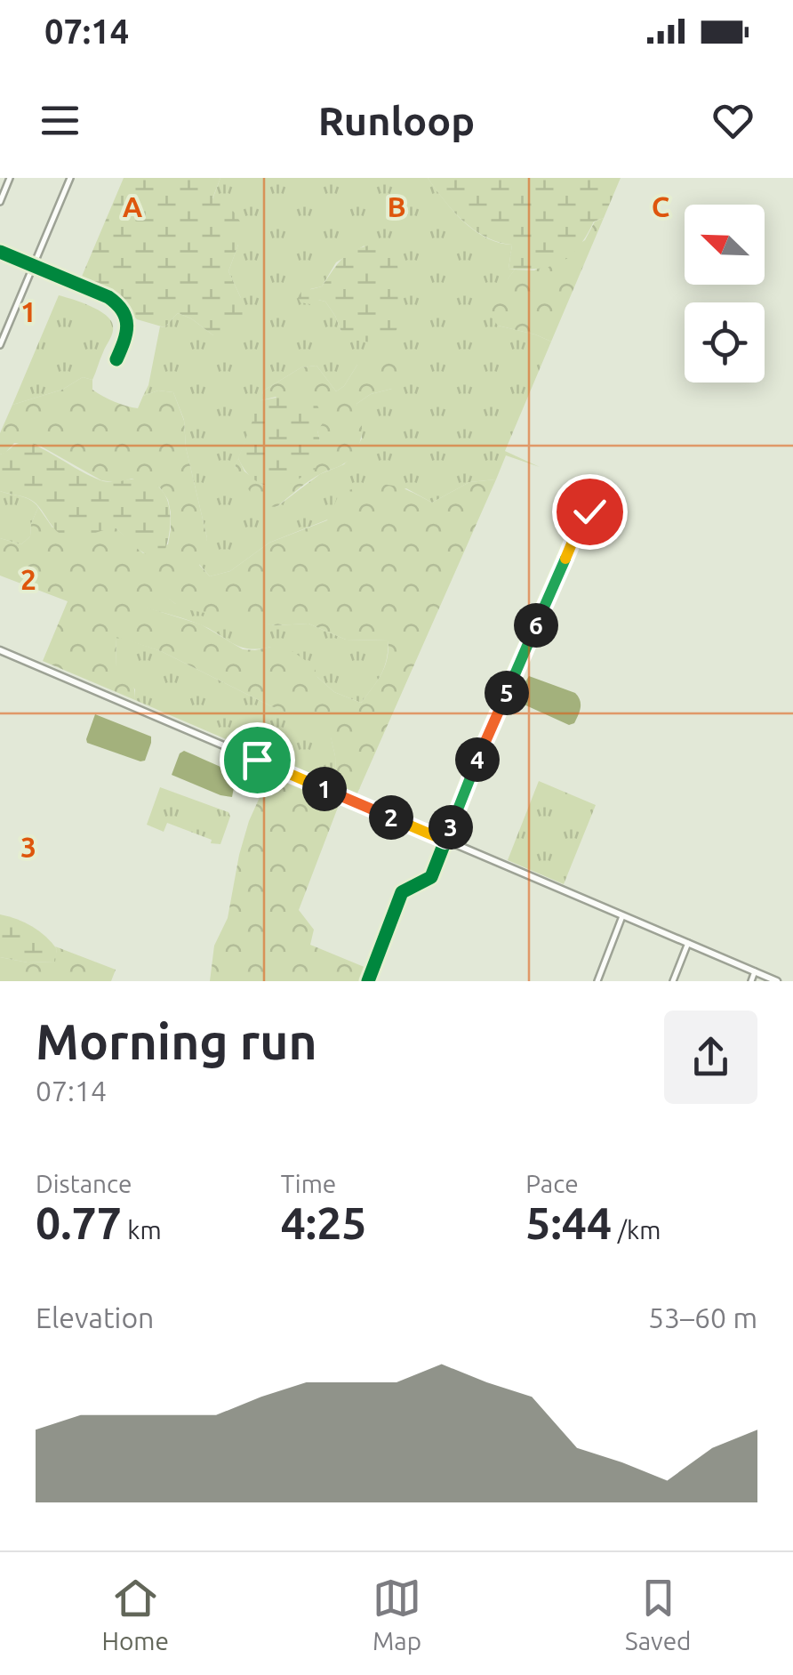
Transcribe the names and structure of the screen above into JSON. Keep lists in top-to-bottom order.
{
  "north": "top left",
  "page": {
    "status": "07:14",
    "header": "Runloop",
    "pins": [
      "6",
      "5",
      "4",
      "1",
      "2",
      "3"
    ],
    "heading": ["Morning run", "07:14"],
    "stats": [
      ["Distance", "0.77 km"],
      ["Time", "4:25"],
      ["Pace", "5:44 /km"]
    ],
    "chart": ["Elevation", "53–60 m"],
    "tabs": ["Home", "Map", "Saved"]
  },
  "grid": {
    "columns": ["A", "B", "C"],
    "rows": ["1", "2", "3"]
  }
}
